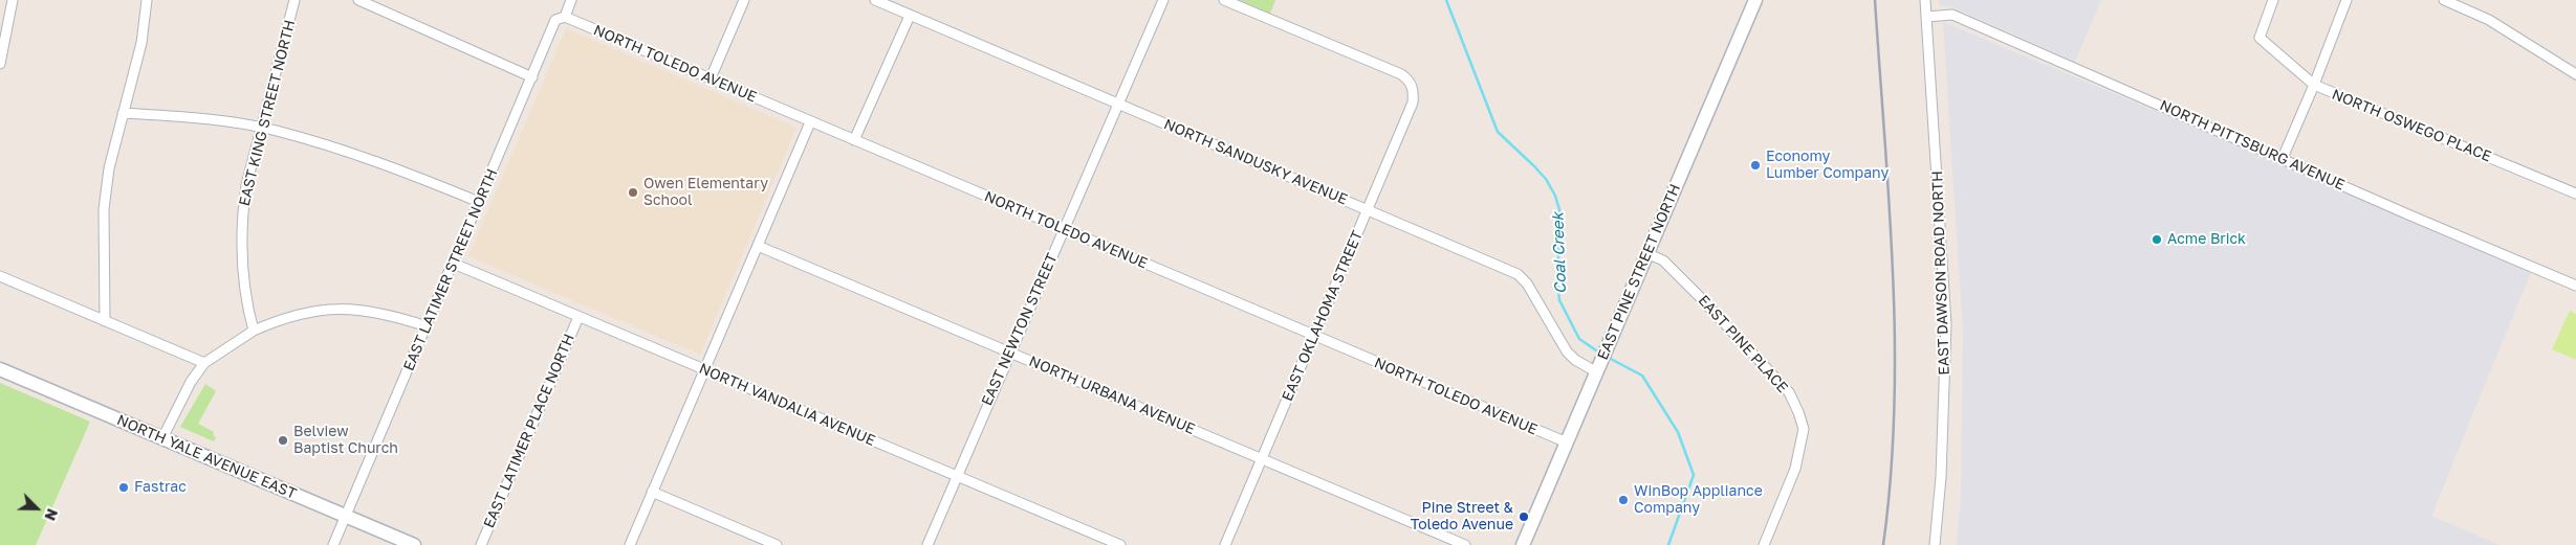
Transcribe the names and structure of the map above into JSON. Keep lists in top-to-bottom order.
{
  "streets": {
    "main road": ["EAST PINE STREET NORTH", "NORTH YALE AVENUE EAST"],
    "street": [
      "NORTH TOLEDO AVENUE",
      "EAST KING STREET NORTH",
      "NORTH OSWEGO PLACE",
      "NORTH PITTSBURG AVENUE",
      "NORTH SANDUSKY AVENUE",
      "EAST LATIMER STREET NORTH",
      "EAST DAWSON ROAD NORTH",
      "EAST OKLAHOMA STREET",
      "EAST NEWTON STREET",
      "EAST PINE PLACE",
      "NORTH URBANA AVENUE",
      "NORTH VANDALIA AVENUE",
      "EAST LATIMER PLACE NORTH"
    ]
  },
  "crossings": [
    ["NORTH TOLEDO AVENUE", "EAST LATIMER STREET NORTH"],
    ["NORTH TOLEDO AVENUE", "EAST PINE STREET NORTH"],
    ["NORTH TOLEDO AVENUE", "EAST OKLAHOMA STREET"],
    ["NORTH TOLEDO AVENUE", "EAST NEWTON STREET"],
    ["NORTH PITTSBURG AVENUE", "EAST DAWSON ROAD NORTH"],
    ["NORTH SANDUSKY AVENUE", "EAST PINE STREET NORTH"],
    ["NORTH SANDUSKY AVENUE", "EAST OKLAHOMA STREET"],
    ["NORTH SANDUSKY AVENUE", "EAST NEWTON STREET"],
    ["EAST LATIMER STREET NORTH", "NORTH VANDALIA AVENUE"],
    ["EAST LATIMER STREET NORTH", "NORTH YALE AVENUE EAST"],
    ["EAST PINE STREET NORTH", "EAST PINE PLACE"],
    ["EAST OKLAHOMA STREET", "NORTH URBANA AVENUE"],
    ["EAST NEWTON STREET", "NORTH URBANA AVENUE"],
    ["EAST NEWTON STREET", "NORTH VANDALIA AVENUE"],
    ["NORTH VANDALIA AVENUE", "EAST LATIMER PLACE NORTH"]
  ],
  "water": ["Coal Creek"],
  "places": [
    "Economy Lumber Company",
    "Owen Elementary School",
    "Acme Brick",
    "Belview Baptist Church",
    "Fastrac",
    "WinBop Appliance Company",
    "Pine Street & Toledo Avenue"
  ],
  "north": "bottom right"
}
